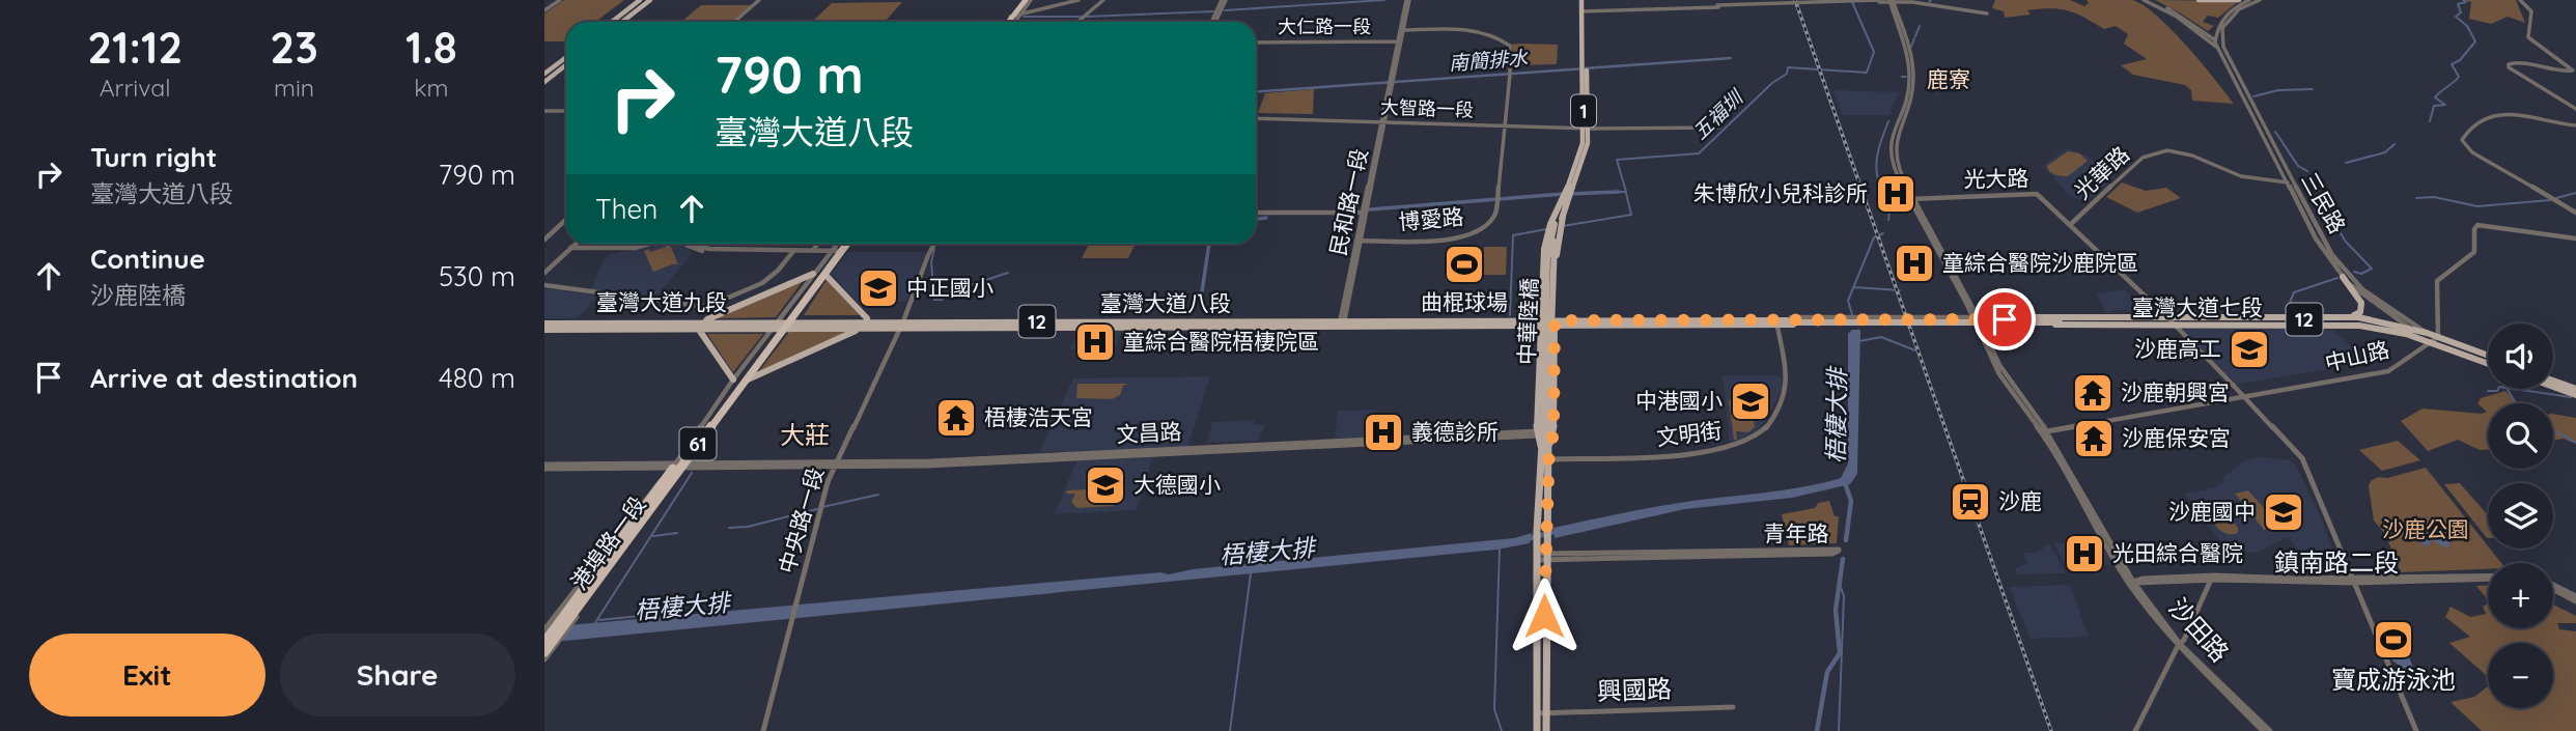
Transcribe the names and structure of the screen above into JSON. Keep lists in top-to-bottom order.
{
  "streets": {
    "highway": ["61"],
    "main road": [
      "1",
      "臺灣大道九段",
      "臺灣大道八段",
      "臺灣大道七段",
      "12",
      "中華陸橋"
    ],
    "street": [
      "大仁路一段",
      "大智路一段",
      "光華路",
      "光大路",
      "民和路一段",
      "三民路",
      "博愛路",
      "中山路",
      "文昌路",
      "文明街",
      "中央路一段",
      "青年路",
      "港埠路一段",
      "鎮南路二段",
      "沙田路",
      "興國路"
    ]
  },
  "crossings": [
    ["大仁路一段", "民和路一段"],
    ["大智路一段", "1"],
    ["大智路一段", "民和路一段"],
    ["大智路一段", "博愛路"],
    ["1", "臺灣大道八段"],
    ["1", "中華陸橋"],
    ["1", "文昌路"],
    ["1", "文明街"],
    ["1", "青年路"],
    ["1", "興國路"],
    ["光華路", "光大路"],
    ["光華路", "三民路"],
    ["光華路", "臺灣大道七段"],
    ["光華路", "鎮南路二段"],
    ["民和路一段", "博愛路"],
    ["民和路一段", "臺灣大道八段"],
    ["三民路", "臺灣大道七段"],
    ["三民路", "中山路"],
    ["臺灣大道九段", "臺灣大道八段"],
    ["臺灣大道九段", "港埠路一段"],
    ["臺灣大道八段", "12"],
    ["臺灣大道八段", "文明街"],
    ["臺灣大道八段", "中央路一段"],
    ["臺灣大道八段", "港埠路一段"],
    ["臺灣大道七段", "12"],
    ["臺灣大道七段", "中山路"],
    ["中山路", "沙田路"],
    ["文昌路", "中央路一段"],
    ["文昌路", "港埠路一段"],
    ["61", "港埠路一段"],
    ["鎮南路二段", "沙田路"]
  ],
  "districts": ["鹿寮", "大莊"],
  "water": ["南簡排水", "五福圳", "梧棲大排"],
  "parks": ["沙鹿公園"],
  "places": {
    "hospital": [
      "朱博欣小兒科診所",
      "童綜合醫院沙鹿院區",
      "童綜合醫院梧棲院區",
      "義德診所",
      "光田綜合醫院"
    ],
    "sports": ["曲棍球場", "寶成游泳池"],
    "school or university": [
      "中正國小",
      "沙鹿高工",
      "中港國小",
      "大德國小",
      "沙鹿國中"
    ],
    "temple": ["沙鹿朝興宮", "梧棲浩天宮", "沙鹿保安宮"],
    "station": ["沙鹿"]
  },
  "page": {
    "eta": [
      "21:12",
      "Arrival",
      "23",
      "min",
      "1.8",
      "km"
    ],
    "turn": ["790 m", "臺灣大道八段"],
    "list": [
      {
        "name": "Turn right",
        "note": "臺灣大道八段",
        "value": "790 m"
      },
      {
        "name": "Continue",
        "note": "沙鹿陸橋",
        "value": "530 m"
      },
      {
        "name": "Arrive at destination",
        "value": "480 m"
      }
    ],
    "then": "Then",
    "map_buttons": ["+", "−"],
    "buttons": ["Exit", "Share"]
  }
}
